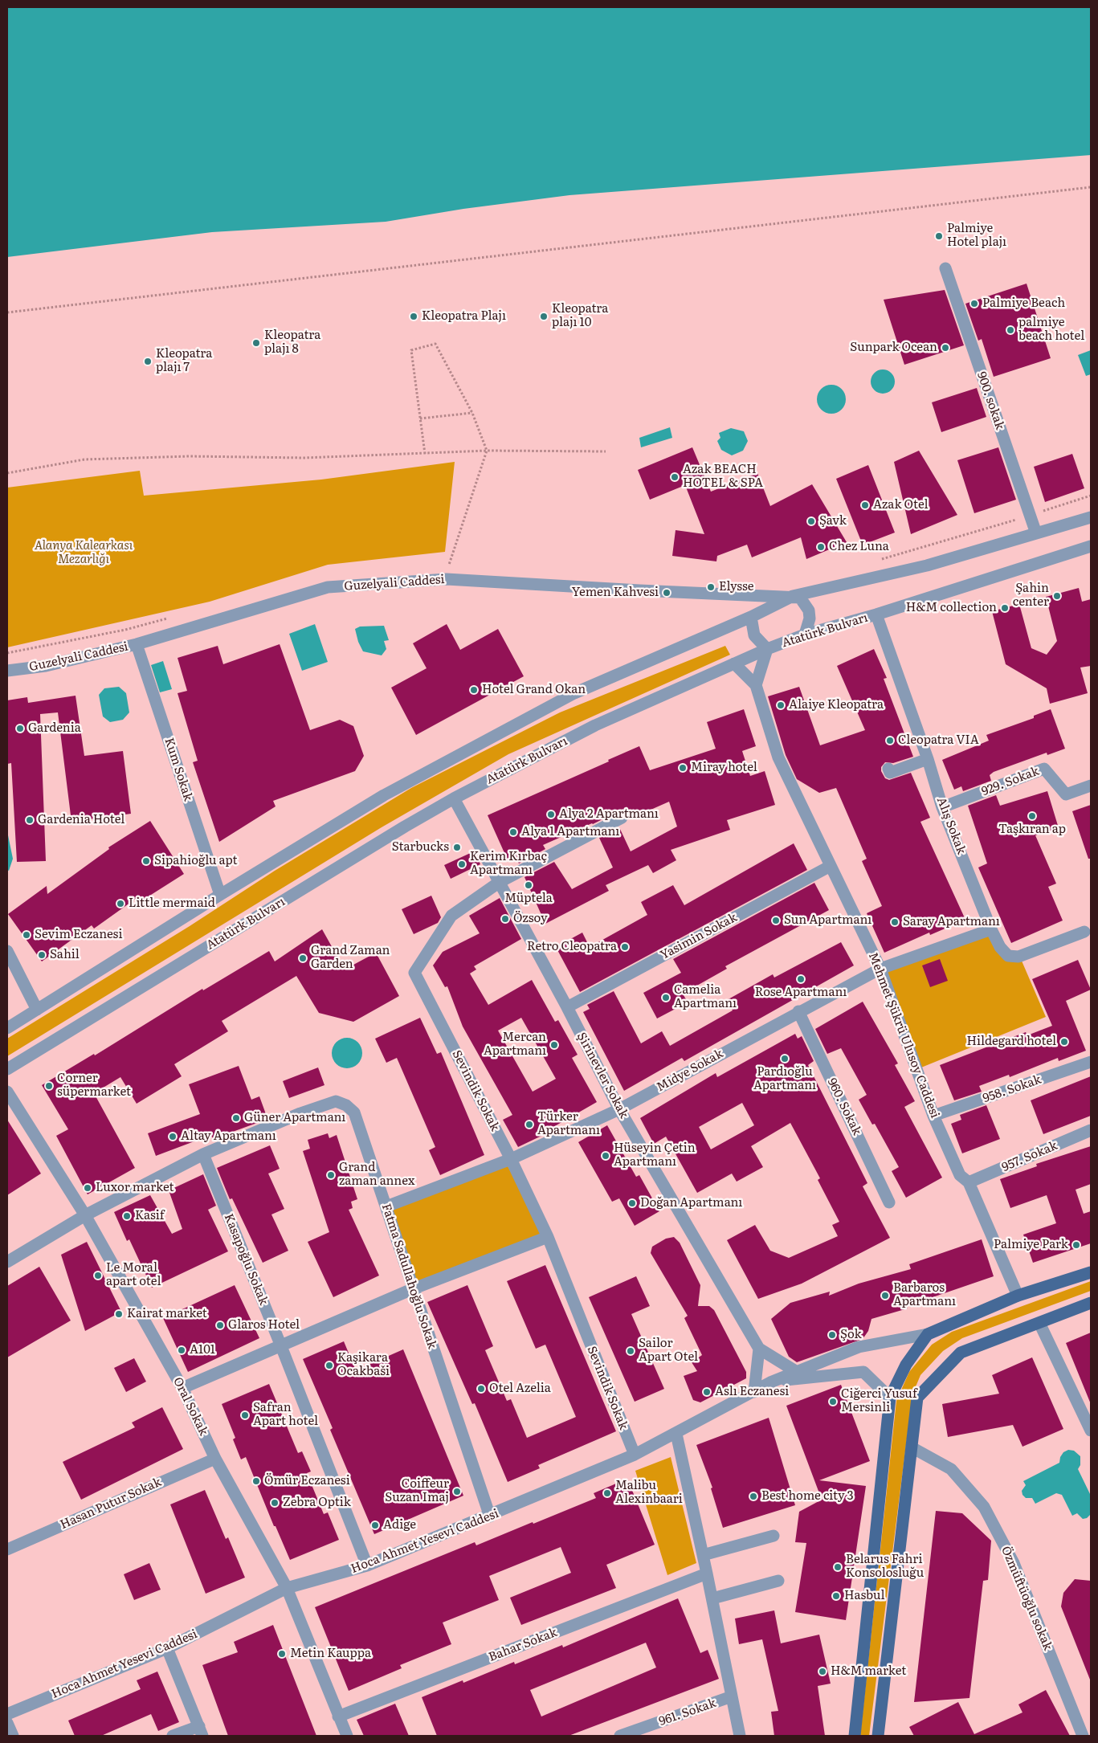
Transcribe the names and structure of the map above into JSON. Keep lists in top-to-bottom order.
{
  "streets": {
    "street": [
      "900. sokak",
      "Guzelyali Caddesi",
      "Atatürk Bulvarı",
      "Kum Sokak",
      "929. Sokak",
      "Alış Sokak",
      "Yasimin Sokak",
      "Mehmet Şükrü Ulusoy Caddesi",
      "Midye Sokak",
      "Şirinevler Sokak",
      "958. Sokak",
      "Sevindik Sokak",
      "960. Sokak",
      "957. Sokak",
      "Kasapoğlu Sokak",
      "Fatma Sadullahoğlu Sokak",
      "Oral Sokak",
      "Hasan Putur Sokak",
      "Hoca Ahmet Yesevi Caddesi",
      "Özmüftüoğlu sokak",
      "Bahar Sokak",
      "961. Sokak"
    ]
  },
  "crossings": [
    ["Guzelyali Caddesi", "Atatürk Bulvarı"],
    ["Guzelyali Caddesi", "Kum Sokak"],
    ["Atatürk Bulvarı", "Alış Sokak"],
    ["Atatürk Bulvarı", "Mehmet Şükrü Ulusoy Caddesi"],
    ["Atatürk Bulvarı", "Şirinevler Sokak"],
    ["929. Sokak", "Alış Sokak"],
    ["Alış Sokak", "Midye Sokak"],
    ["Yasimin Sokak", "Mehmet Şükrü Ulusoy Caddesi"],
    ["Yasimin Sokak", "Şirinevler Sokak"],
    ["Mehmet Şükrü Ulusoy Caddesi", "Midye Sokak"],
    ["Mehmet Şükrü Ulusoy Caddesi", "958. Sokak"],
    ["Mehmet Şükrü Ulusoy Caddesi", "957. Sokak"],
    ["Midye Sokak", "Şirinevler Sokak"],
    ["Midye Sokak", "Sevindik Sokak"],
    ["Midye Sokak", "960. Sokak"],
    ["Midye Sokak", "Fatma Sadullahoğlu Sokak"],
    ["Şirinevler Sokak", "Sevindik Sokak"],
    ["Şirinevler Sokak", "Hoca Ahmet Yesevi Caddesi"],
    ["Sevindik Sokak", "Hoca Ahmet Yesevi Caddesi"],
    ["Kasapoğlu Sokak", "Fatma Sadullahoğlu Sokak"],
    ["Kasapoğlu Sokak", "Hoca Ahmet Yesevi Caddesi"],
    ["Fatma Sadullahoğlu Sokak", "Oral Sokak"],
    ["Fatma Sadullahoğlu Sokak", "Hoca Ahmet Yesevi Caddesi"],
    ["Oral Sokak", "Hasan Putur Sokak"],
    ["Oral Sokak", "Hoca Ahmet Yesevi Caddesi"],
    ["Oral Sokak", "Bahar Sokak"]
  ],
  "parks": ["Alanya Kalearkası Mezarlığı"],
  "places": [
    "Palmiye Hotel plajı",
    "Palmiye Beach",
    "Kleopatra Plajı",
    "Kleopatra plajı 10",
    "palmiye beach hotel",
    "Kleopatra plajı 8",
    "Sunpark Ocean",
    "Kleopatra plajı 7",
    "Azak BEACH HOTEL & SPA",
    "Azak Otel",
    "Şavk",
    "Chez Luna",
    "Elysse",
    "Yemen Kahvesi",
    "Şahin center",
    "H&M collection",
    "Hotel Grand Okan",
    "Alaiye Kleopatra",
    "Gardenia",
    "Cleopatra VIA",
    "Miray hotel",
    "Alya 2 Apartmanı",
    "Taşkıran ap",
    "Gardenia Hotel",
    "Alya 1 Apartmanı",
    "Starbucks",
    "Sipahioğlu apt",
    "Kerim Kırbaç Apartmanı",
    "Müptela",
    "Little mermaid",
    "Özsoy",
    "Sun Apartmanı",
    "Saray Apartmanı",
    "Sevim Eczanesi",
    "Retro Cleopatra",
    "Sahil",
    "Grand Zaman Garden",
    "Rose Apartmanı",
    "Camelia Apartmanı",
    "Hildegard hotel",
    "Mercan Apartmanı",
    "Pardıoğlu Apartmanı",
    "Corner süpermarket",
    "Güner Apartmanı",
    "Türker Apartmanı",
    "Altay Apartmanı",
    "Hüseyin Çetin Apartmanı",
    "Grand zaman annex",
    "Luxor market",
    "Doğan Apartmanı",
    "Kasif",
    "Palmiye Park",
    "Le Moral apart otel",
    "Barbaros Apartmanı",
    "Kairat market",
    "Glaros Hotel",
    "Şok",
    "A101",
    "Sailor Apart Otel",
    "Kaşikara Ocakbaši",
    "Otel Azelia",
    "Aslı Eczanesi",
    "Ciğerci Yusuf Mersinli",
    "Safran Apart hotel",
    "Ömür Eczanesi",
    "Coiffeur Suzan Imaj",
    "Malibu Alexinbaari",
    "Best home city 3",
    "Zebra Optik",
    "Adige",
    "Belarus Fahri Konsolosluğu",
    "Hasbul",
    "Metin Kauppa",
    "H&M market"
  ]
}
